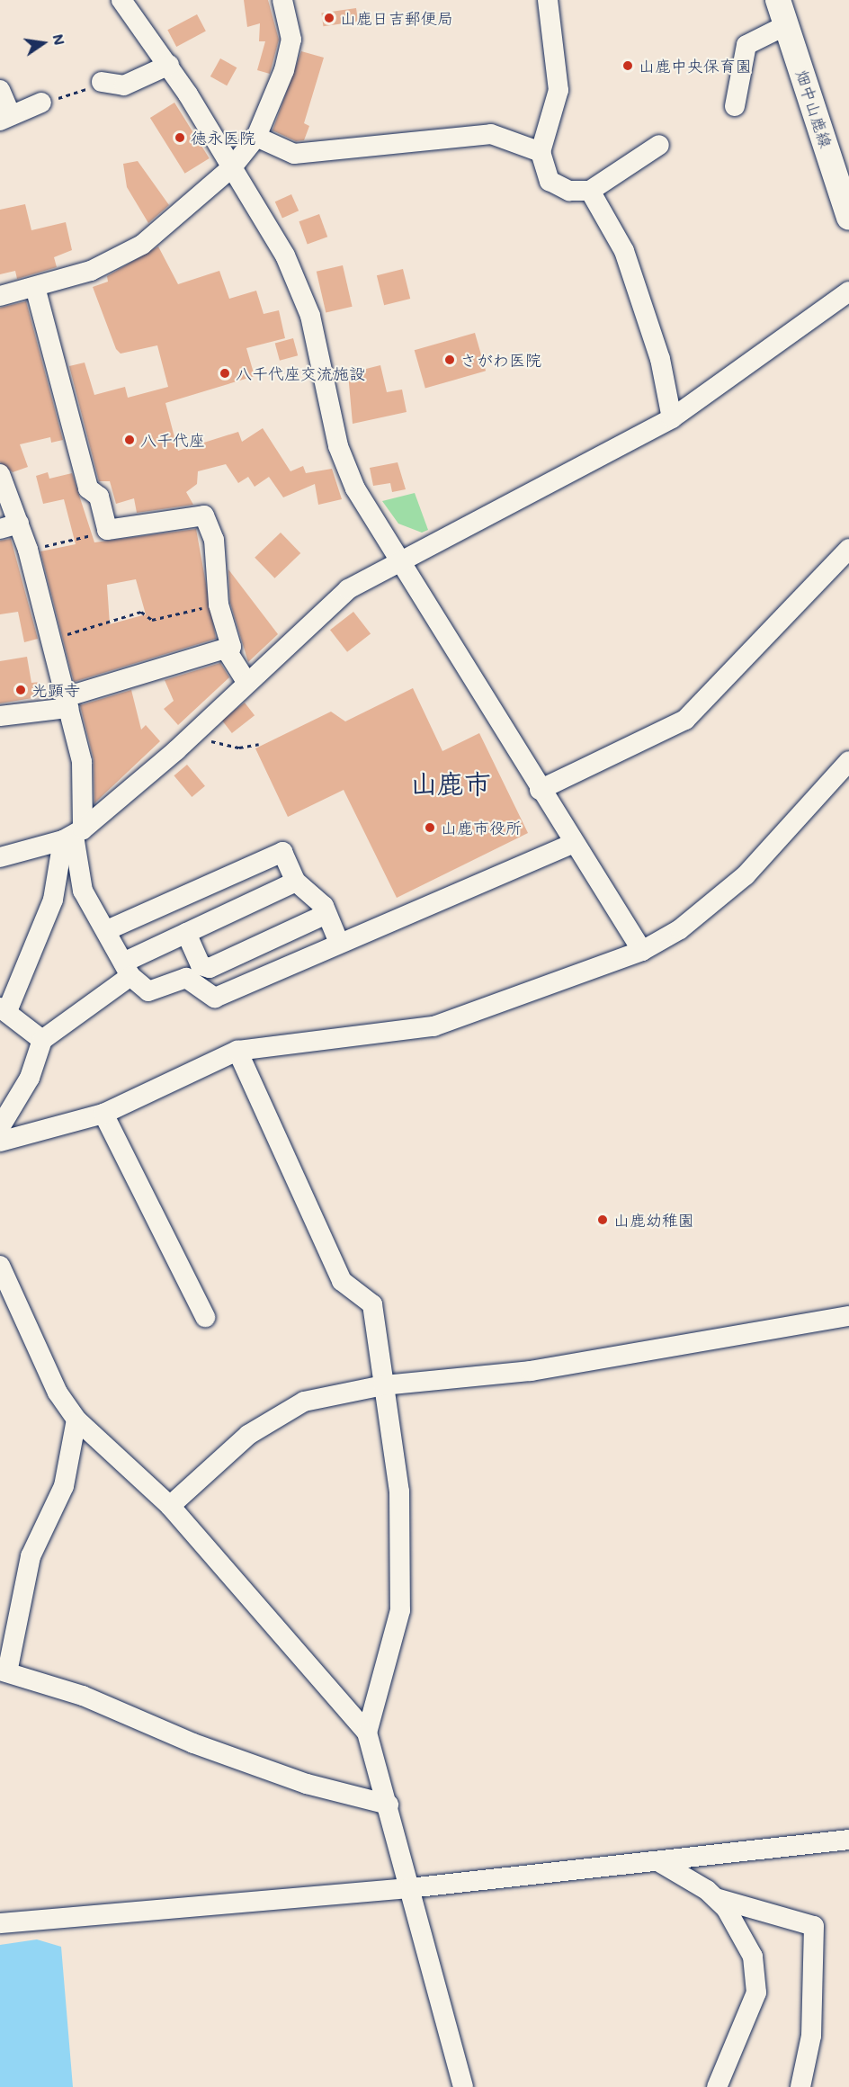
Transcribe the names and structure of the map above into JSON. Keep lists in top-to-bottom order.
{
  "streets": {
    "main road": ["畑中山鹿線"]
  },
  "districts": ["山鹿市"],
  "places": [
    "山鹿日吉郵便局",
    "山鹿中央保育園",
    "徳永医院",
    "さがわ医院",
    "八千代座交流施設",
    "八千代座",
    "光顕寺",
    "山鹿市役所",
    "山鹿幼稚園"
  ],
  "north": "right"
}
